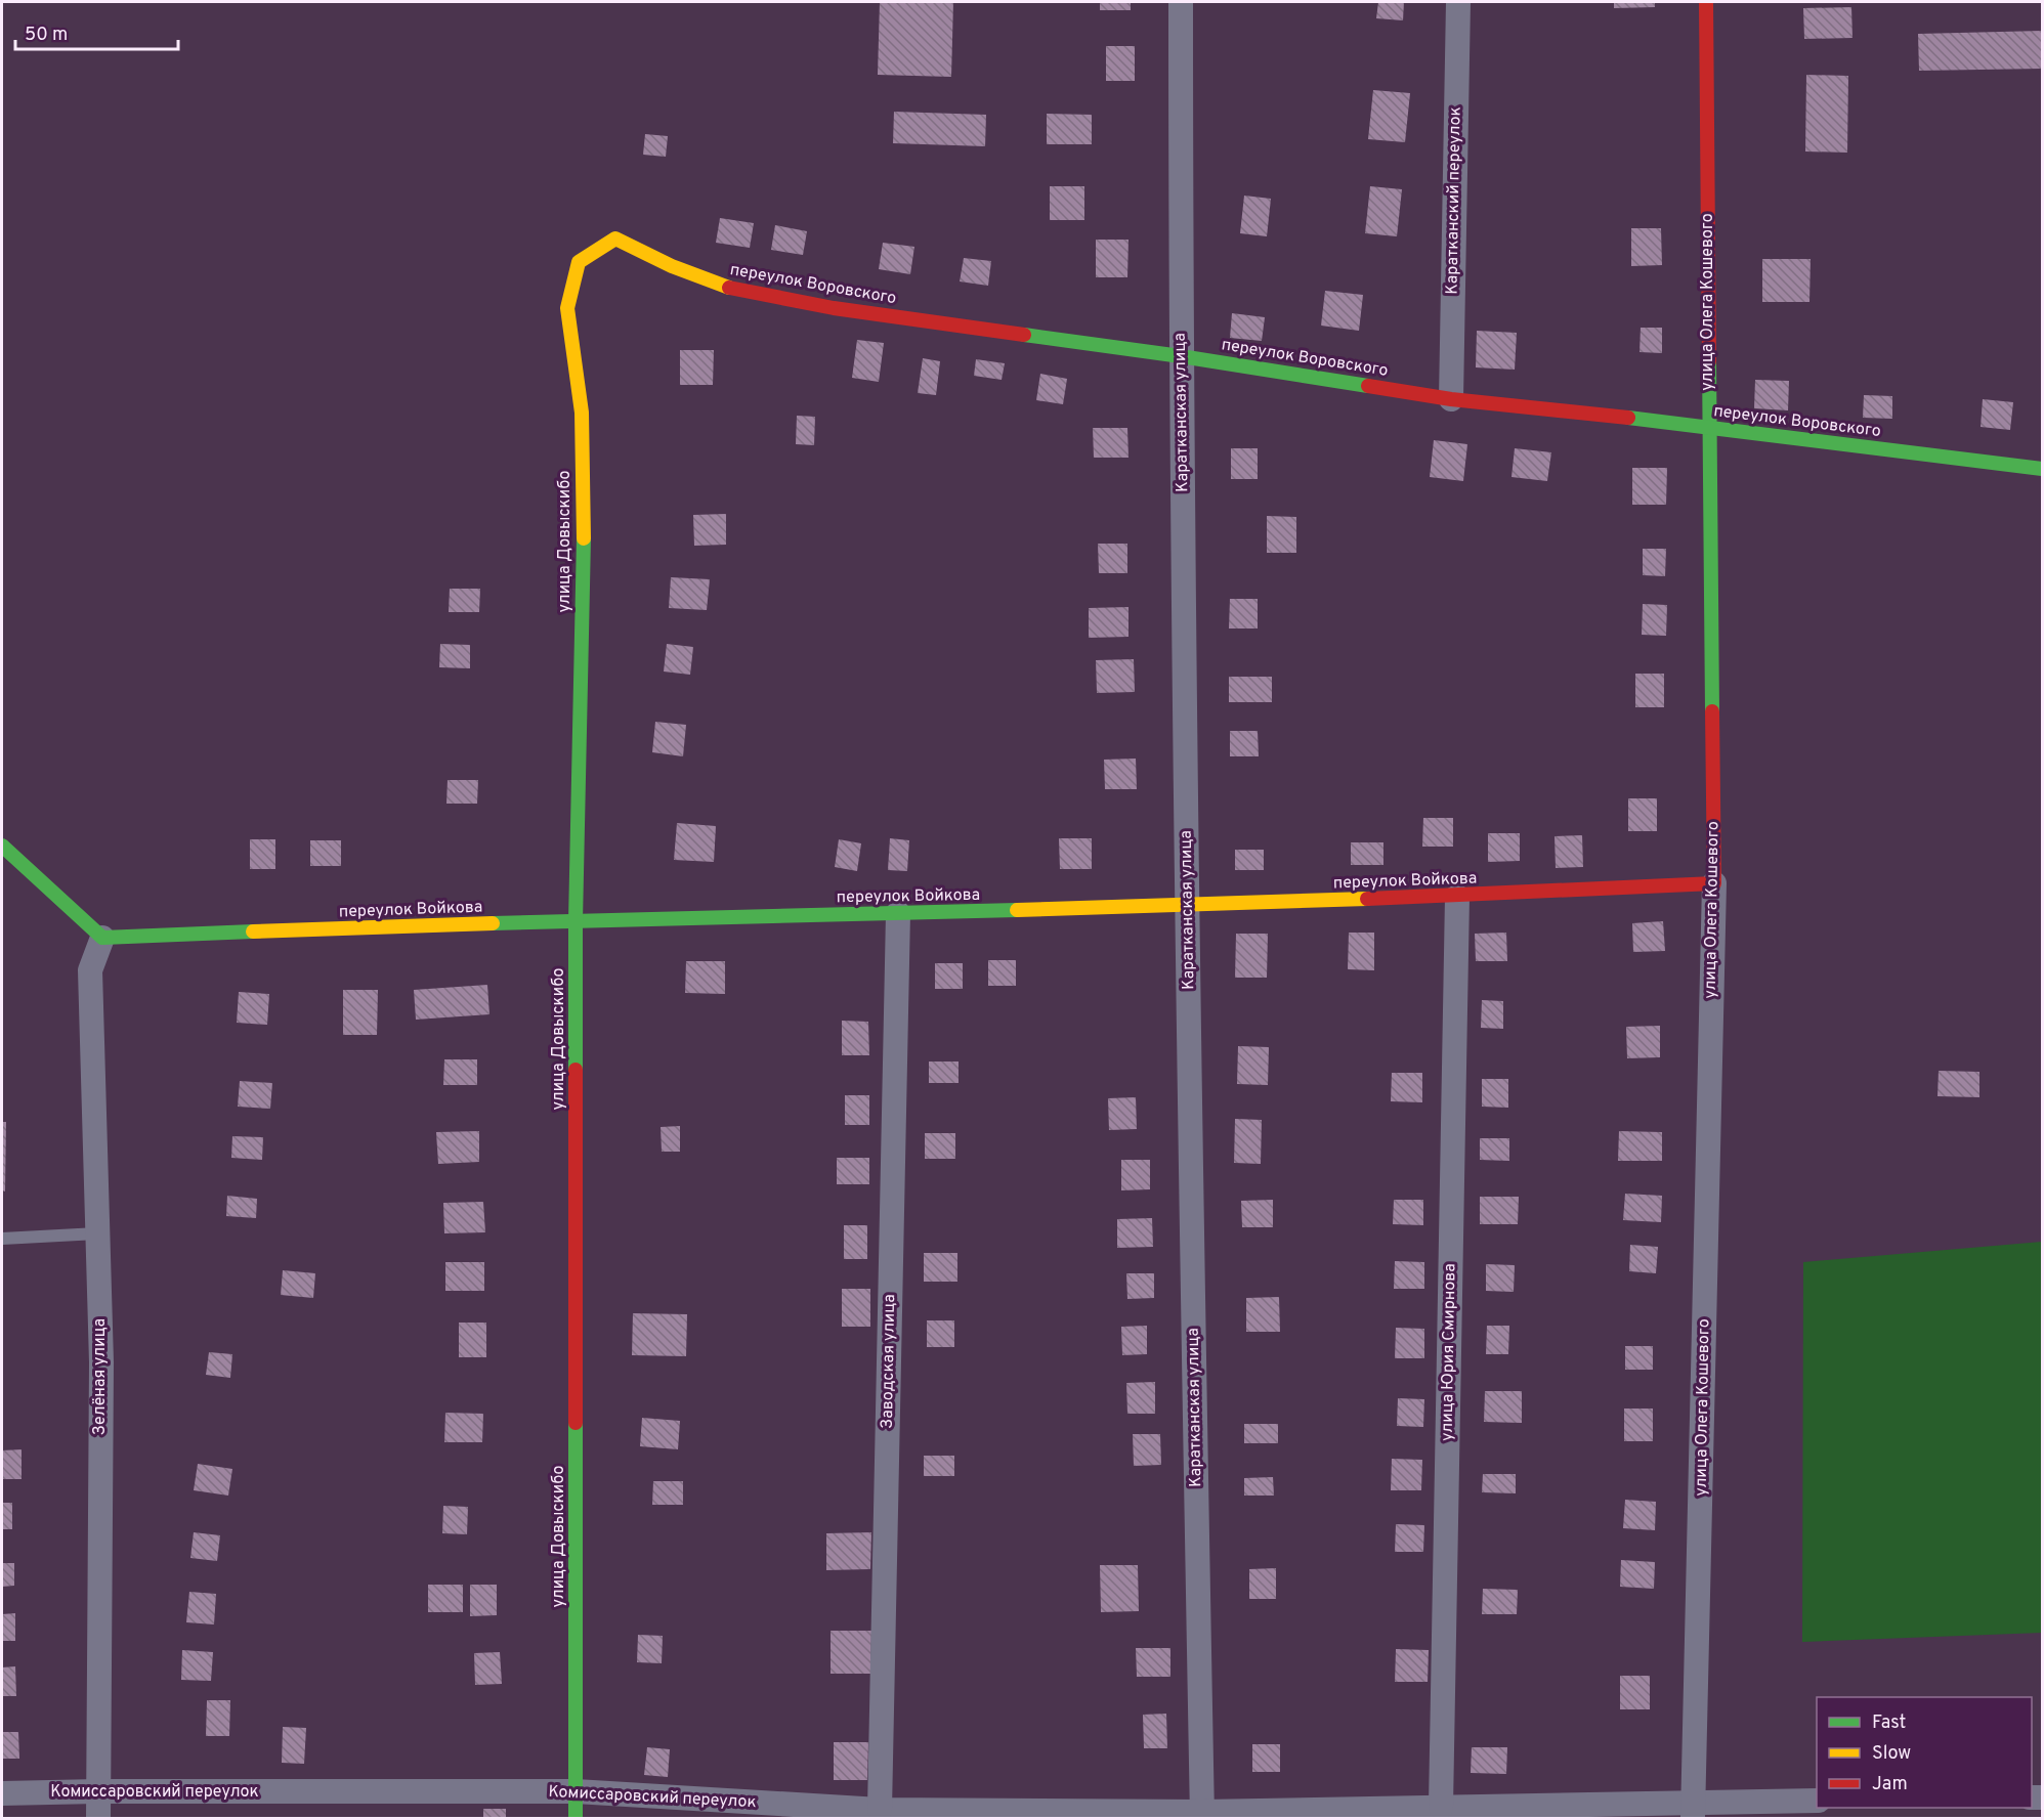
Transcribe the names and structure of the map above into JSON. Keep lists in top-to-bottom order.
{
  "streets": {
    "street": [
      "Каратканский переулок",
      "переулок Воровского",
      "улица Олега Кошевого",
      "Каратканская улица",
      "улица Довыскибо",
      "переулок Войкова",
      "улица Юрия Смирнова",
      "Заводская улица",
      "Зелёная улица",
      "Комиссаровский переулок"
    ]
  },
  "crossings": [
    ["Каратканский переулок", "переулок Воровского"],
    ["переулок Воровского", "улица Олега Кошевого"],
    ["переулок Воровского", "Каратканская улица"],
    ["переулок Воровского", "улица Довыскибо"],
    ["улица Олега Кошевого", "переулок Войкова"],
    ["улица Олега Кошевого", "Комиссаровский переулок"],
    ["Каратканская улица", "переулок Войкова"],
    ["Каратканская улица", "Комиссаровский переулок"],
    ["улица Довыскибо", "переулок Войкова"],
    ["улица Довыскибо", "Комиссаровский переулок"],
    ["переулок Войкова", "улица Юрия Смирнова"],
    ["переулок Войкова", "Заводская улица"],
    ["переулок Войкова", "Зелёная улица"],
    ["улица Юрия Смирнова", "Комиссаровский переулок"],
    ["Заводская улица", "Комиссаровский переулок"],
    ["Зелёная улица", "Комиссаровский переулок"]
  ],
  "legend": ["Fast", "Slow", "Jam"],
  "scale_bar": "50 m"
}
